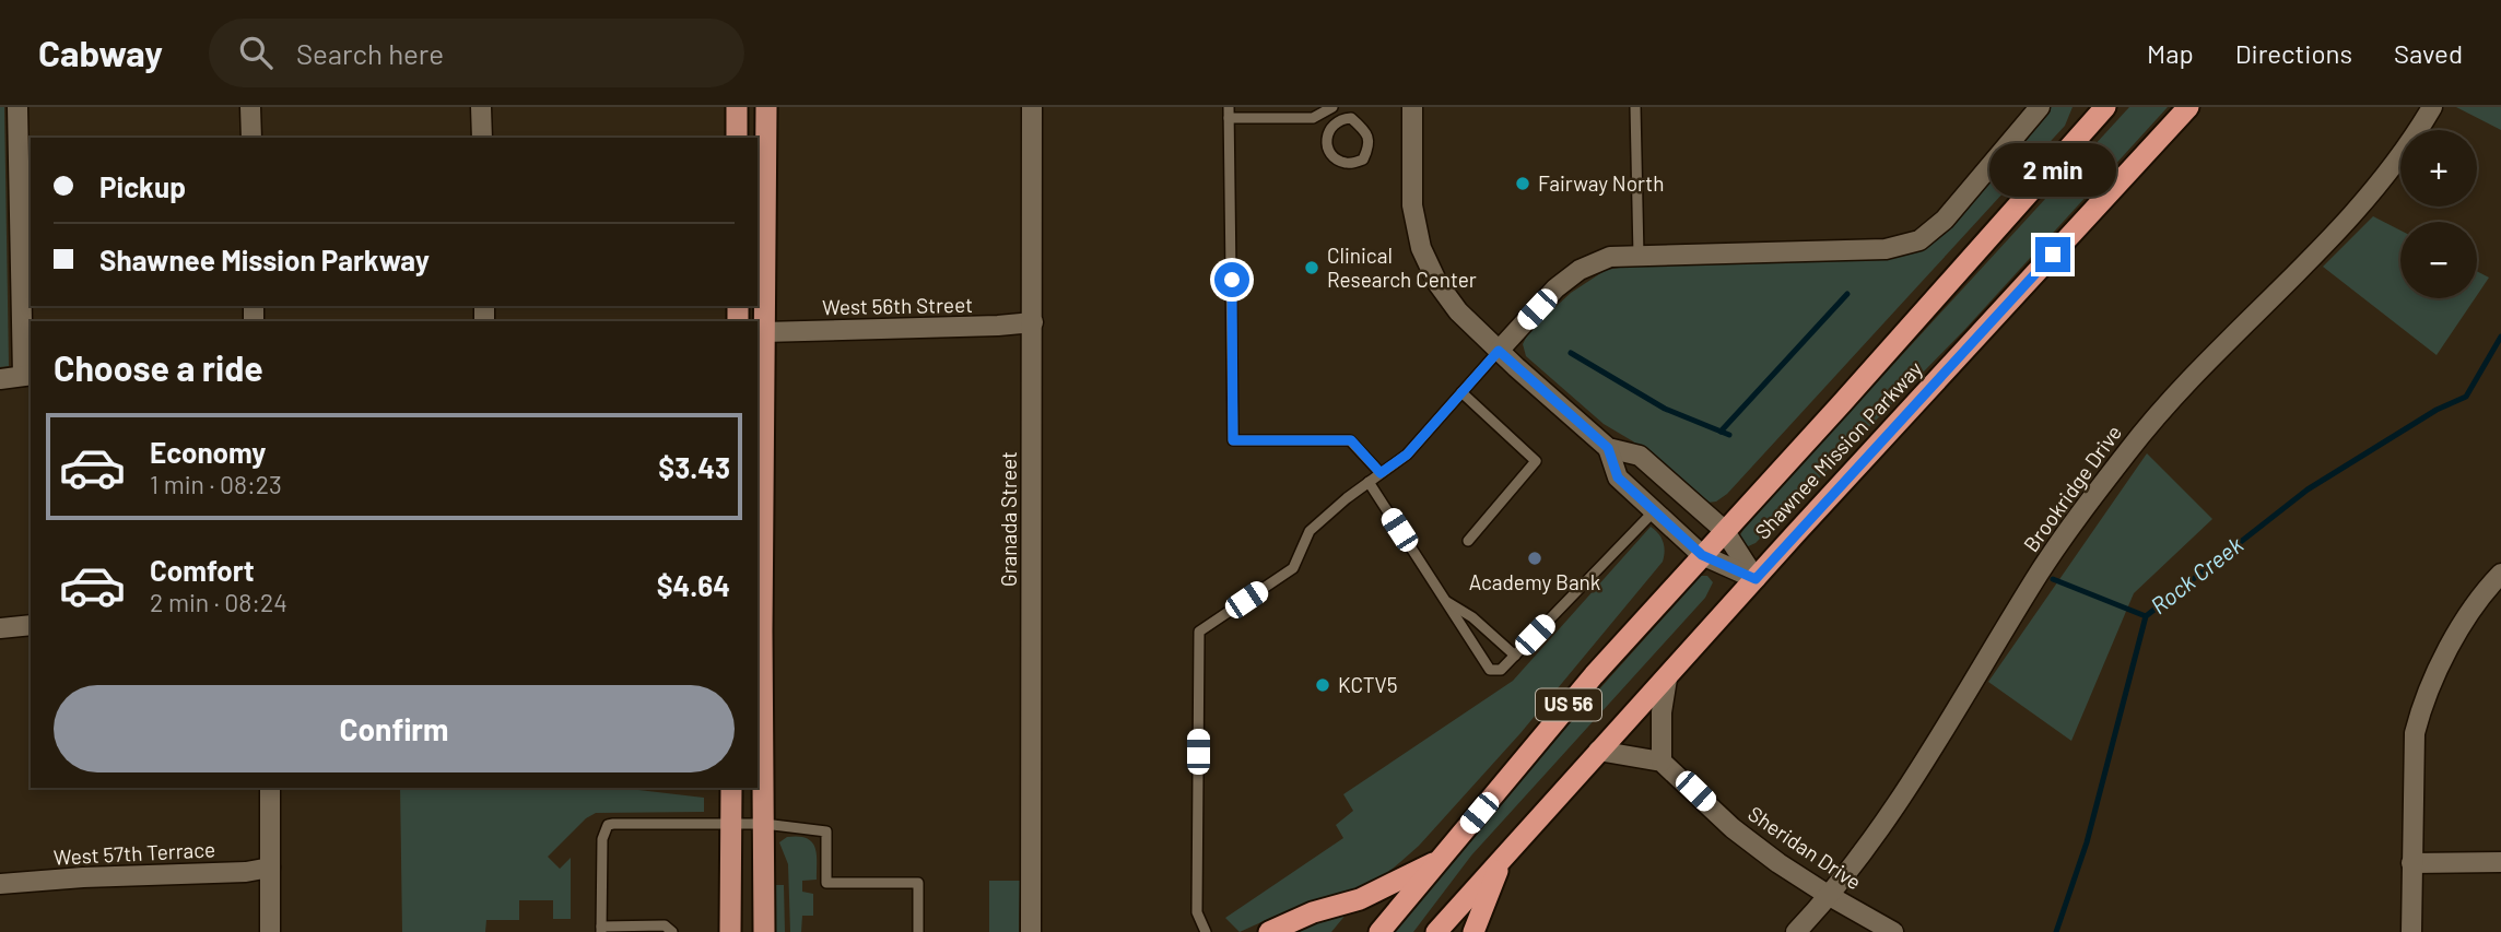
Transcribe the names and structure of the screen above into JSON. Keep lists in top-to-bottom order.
{
  "streets": {
    "highway": ["Shawnee Mission Parkway", "US 56"],
    "street": [
      "West 56th Street",
      "Brookridge Drive",
      "Granada Street",
      "Sheridan Drive",
      "West 57th Terrace"
    ]
  },
  "crossings": [
    ["West 56th Street", "Granada Street"],
    ["Brookridge Drive", "Sheridan Drive"]
  ],
  "water": ["Rock Creek"],
  "places": [
    "Fairway North",
    "Clinical Research Center",
    "Academy Bank",
    "KCTV5"
  ],
  "page": {
    "header": "Cabway",
    "search": "Search here",
    "nav": ["Map", "Directions", "Saved"],
    "map_buttons": ["+", "−"],
    "banner": ["Pickup", "Shawnee Mission Parkway"],
    "bubble": "2 min",
    "heading": "Choose a ride",
    "list": [
      {
        "name": "Economy",
        "note": "1 min · 08:23",
        "value": "$3.43"
      },
      {
        "name": "Comfort",
        "note": "2 min · 08:24",
        "value": "$4.64"
      }
    ],
    "buttons": "Confirm"
  }
}
